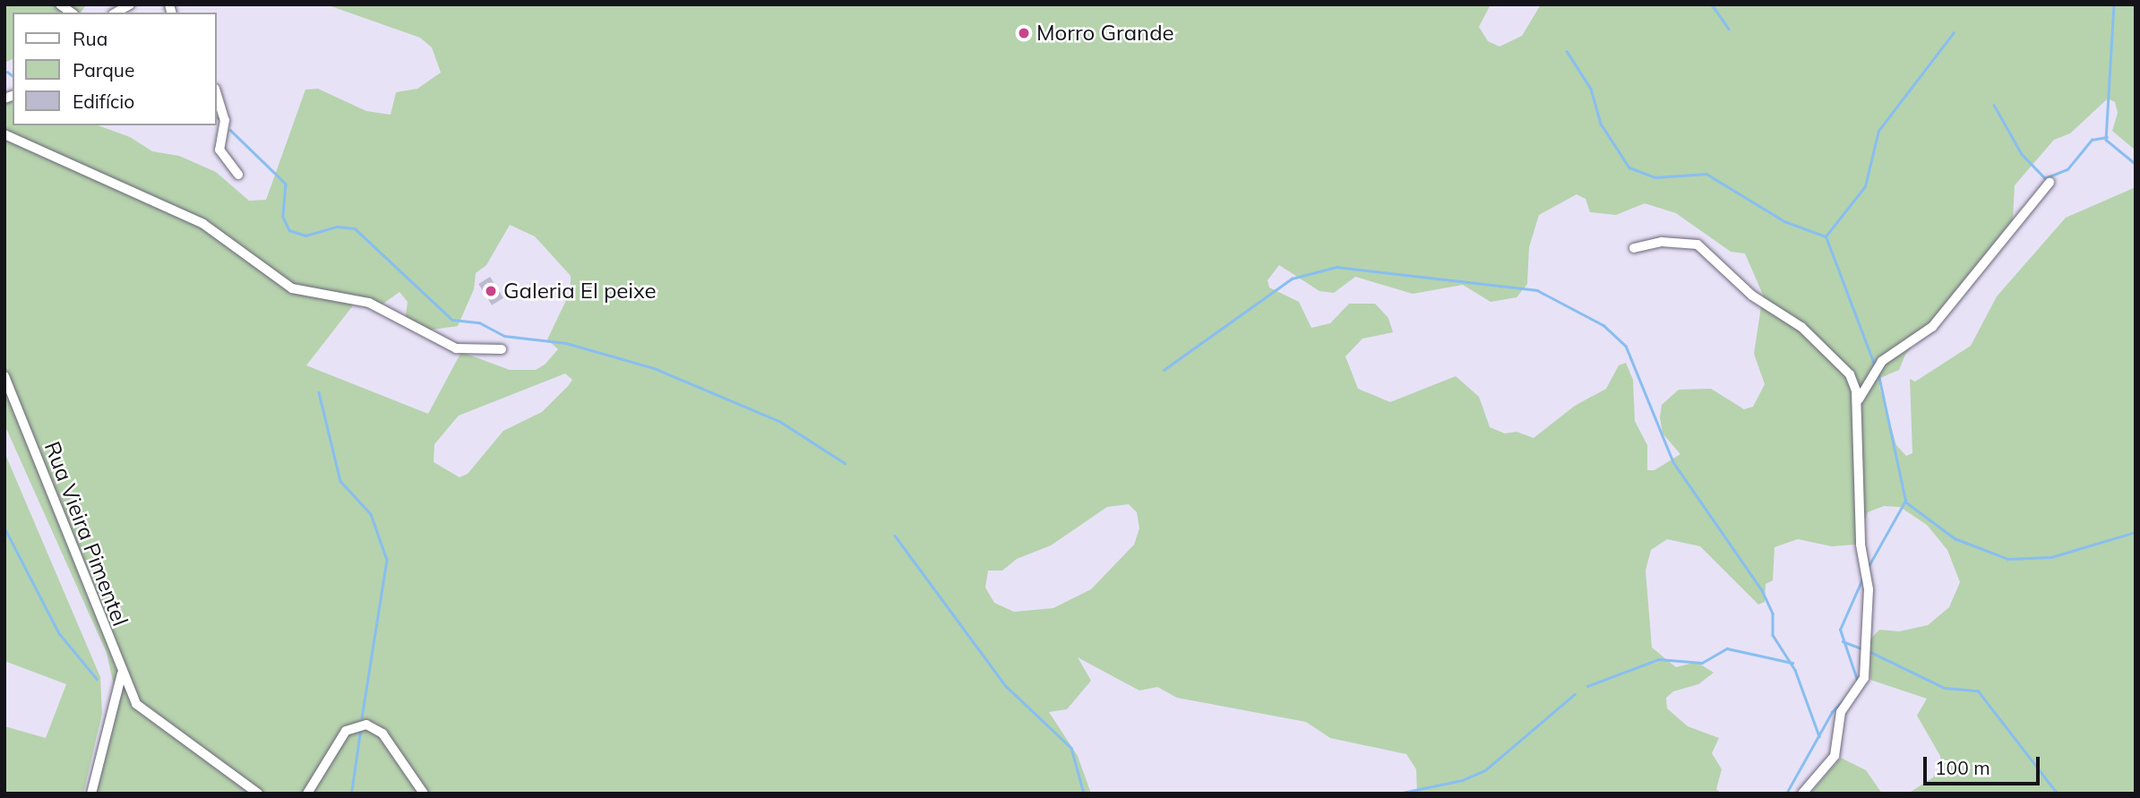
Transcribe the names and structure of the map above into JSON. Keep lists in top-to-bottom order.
{
  "streets": {
    "street": ["Rua Vieira Pimentel"]
  },
  "places": ["Morro Grande", "Galeria El peixe"],
  "legend": ["Rua", "Parque", "Edifício"],
  "scale_bar": "100 m"
}
